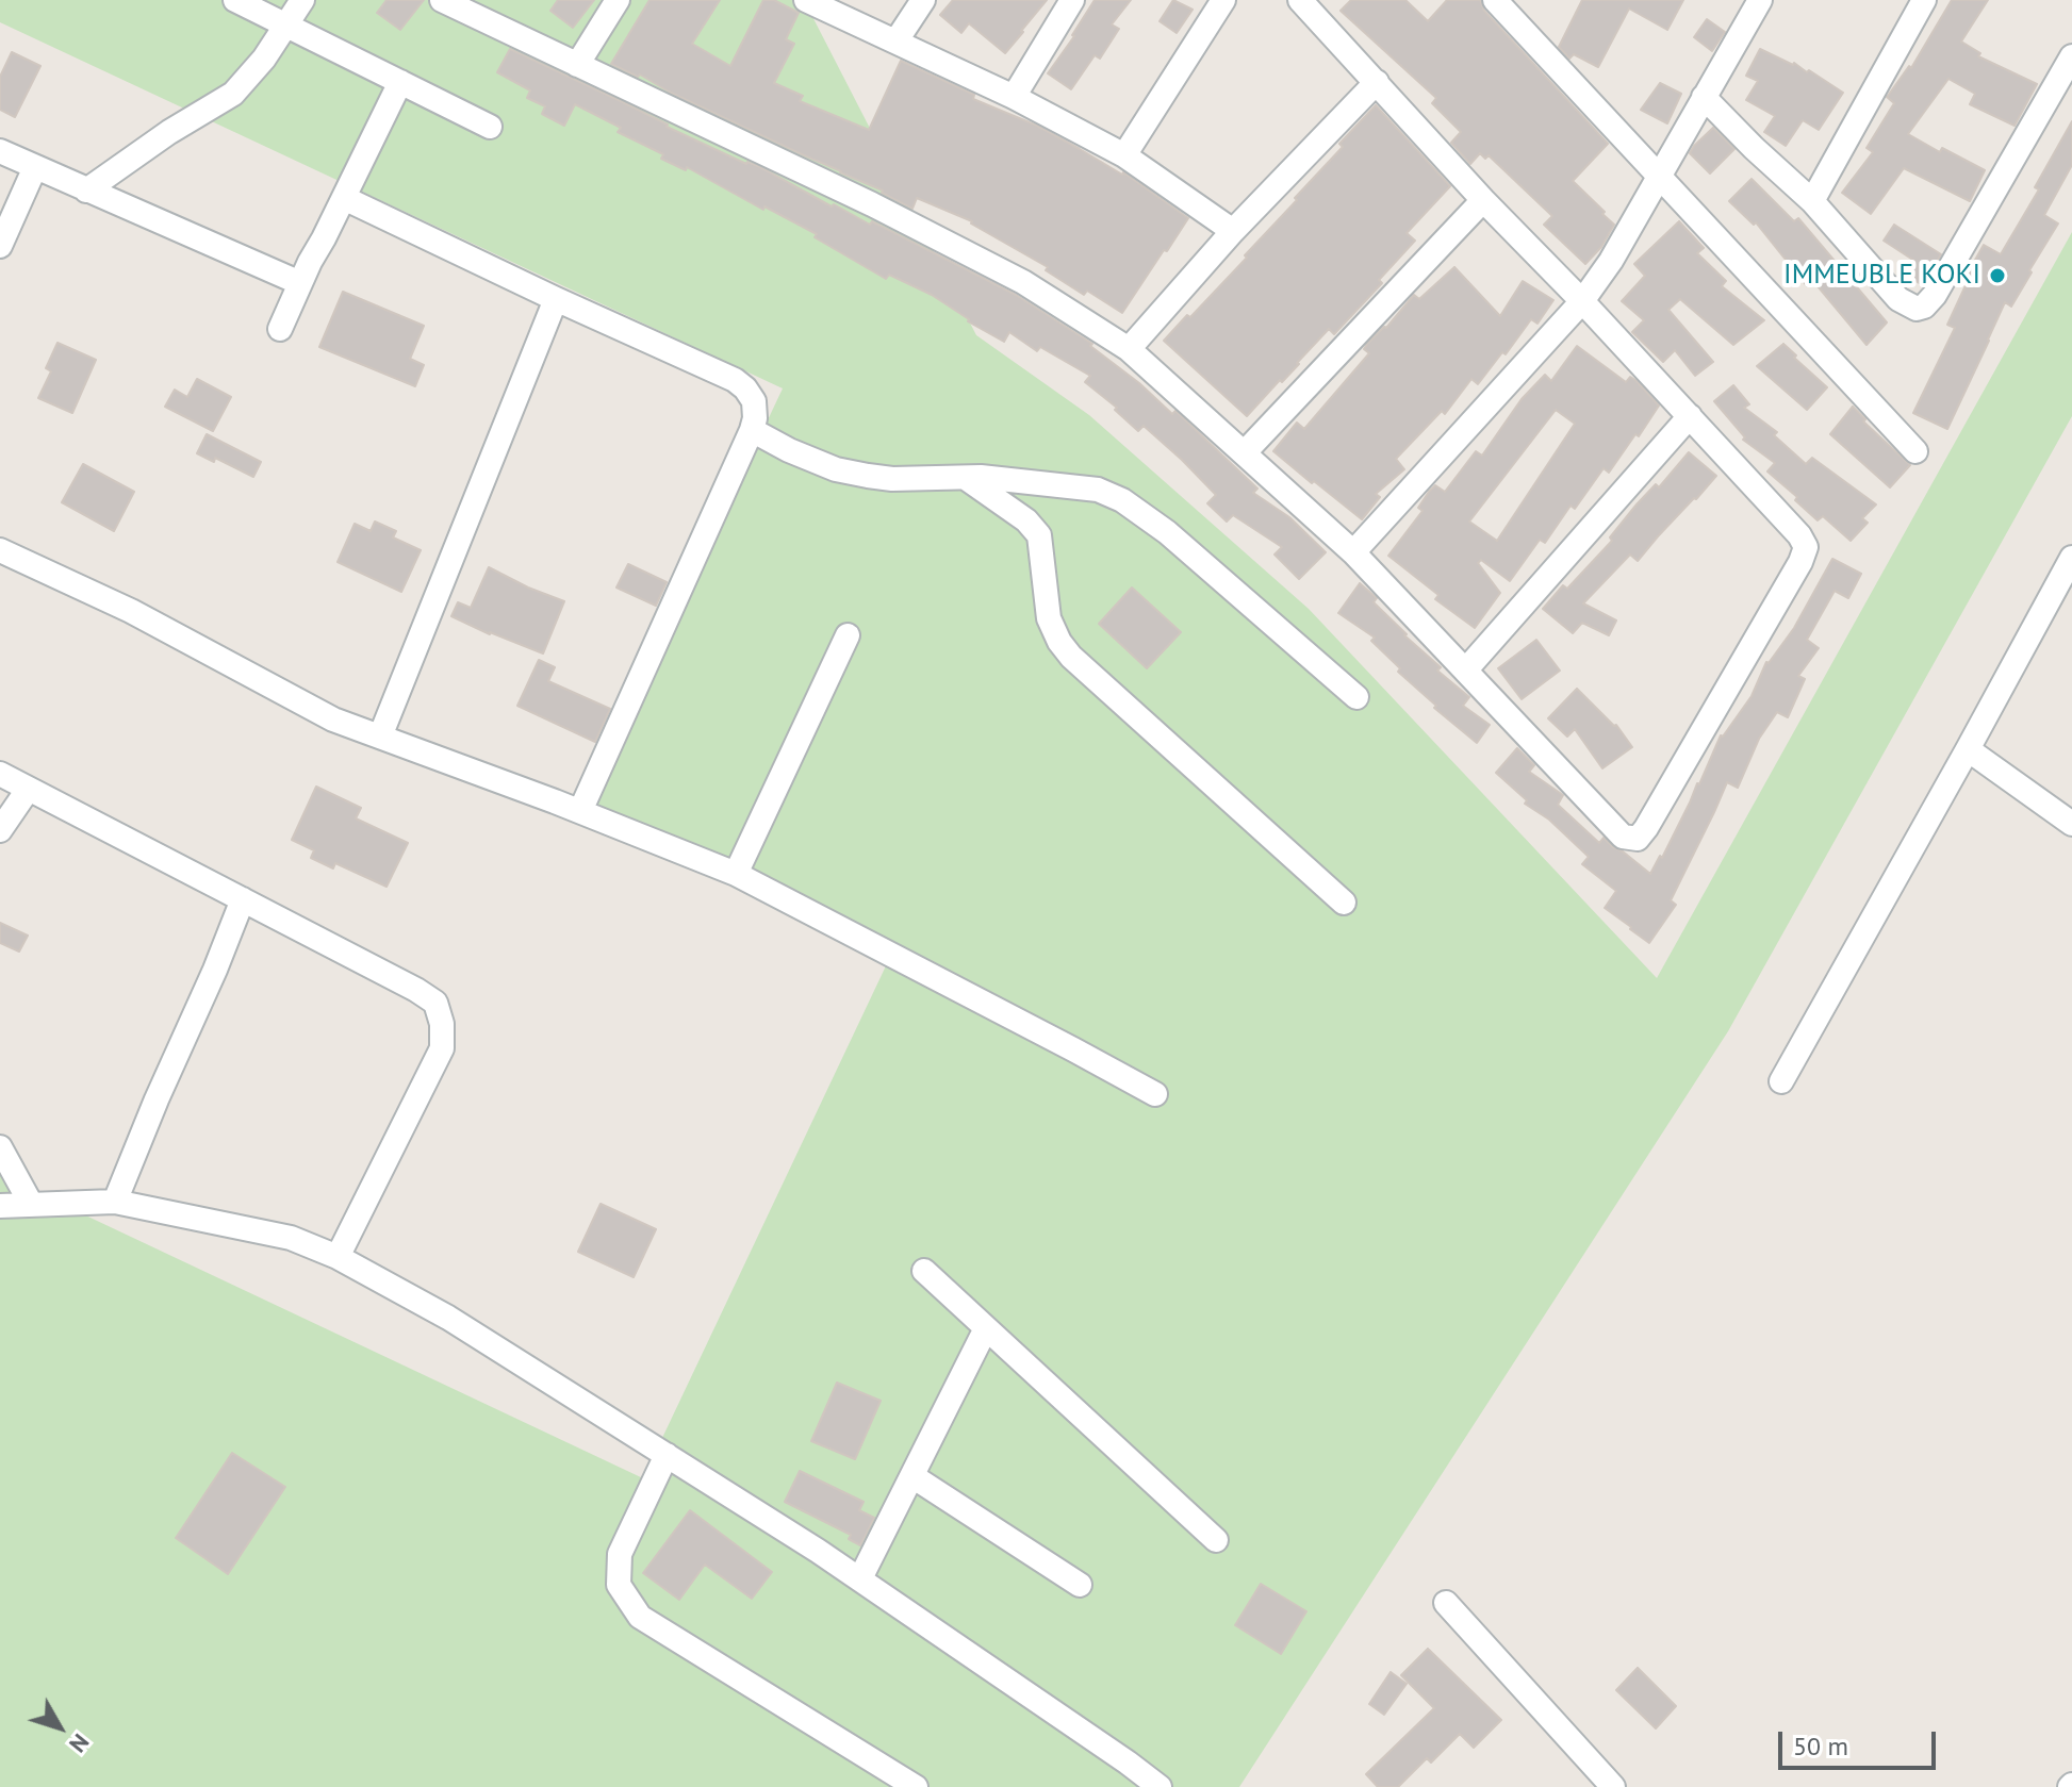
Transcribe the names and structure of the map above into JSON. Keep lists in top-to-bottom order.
{
  "places": ["IMMEUBLE KOKI"],
  "scale_bar": "50 m",
  "north": "bottom right"
}
